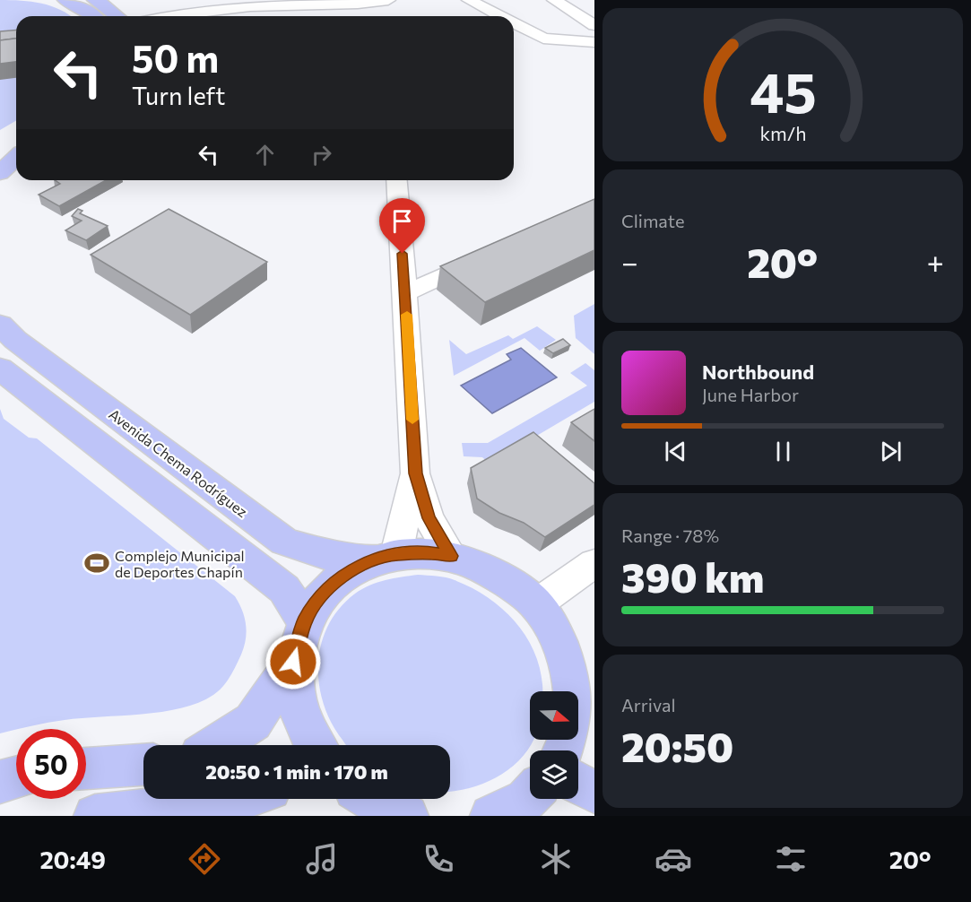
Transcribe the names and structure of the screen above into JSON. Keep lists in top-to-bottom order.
{
  "streets": {
    "main road": ["Avenida Chema Rodríguez"]
  },
  "places": {
    "sports": ["Complejo Municipal de Deportes Chapín"]
  },
  "north": "right",
  "page": {
    "turn": ["50 m", "Turn left"],
    "tile": [
      "Climate",
      ["Range · 78%", "390 km"],
      ["Arrival", "20:50"]
    ],
    "heat": ["−", "20°", "+"],
    "song": ["Northbound", "June Harbor"],
    "limit": "50",
    "trip": "20:50 · 1 min · 170 m",
    "tabs": ["20:49", "20°"],
    "gauge": ["45", "km/h"]
  }
}
